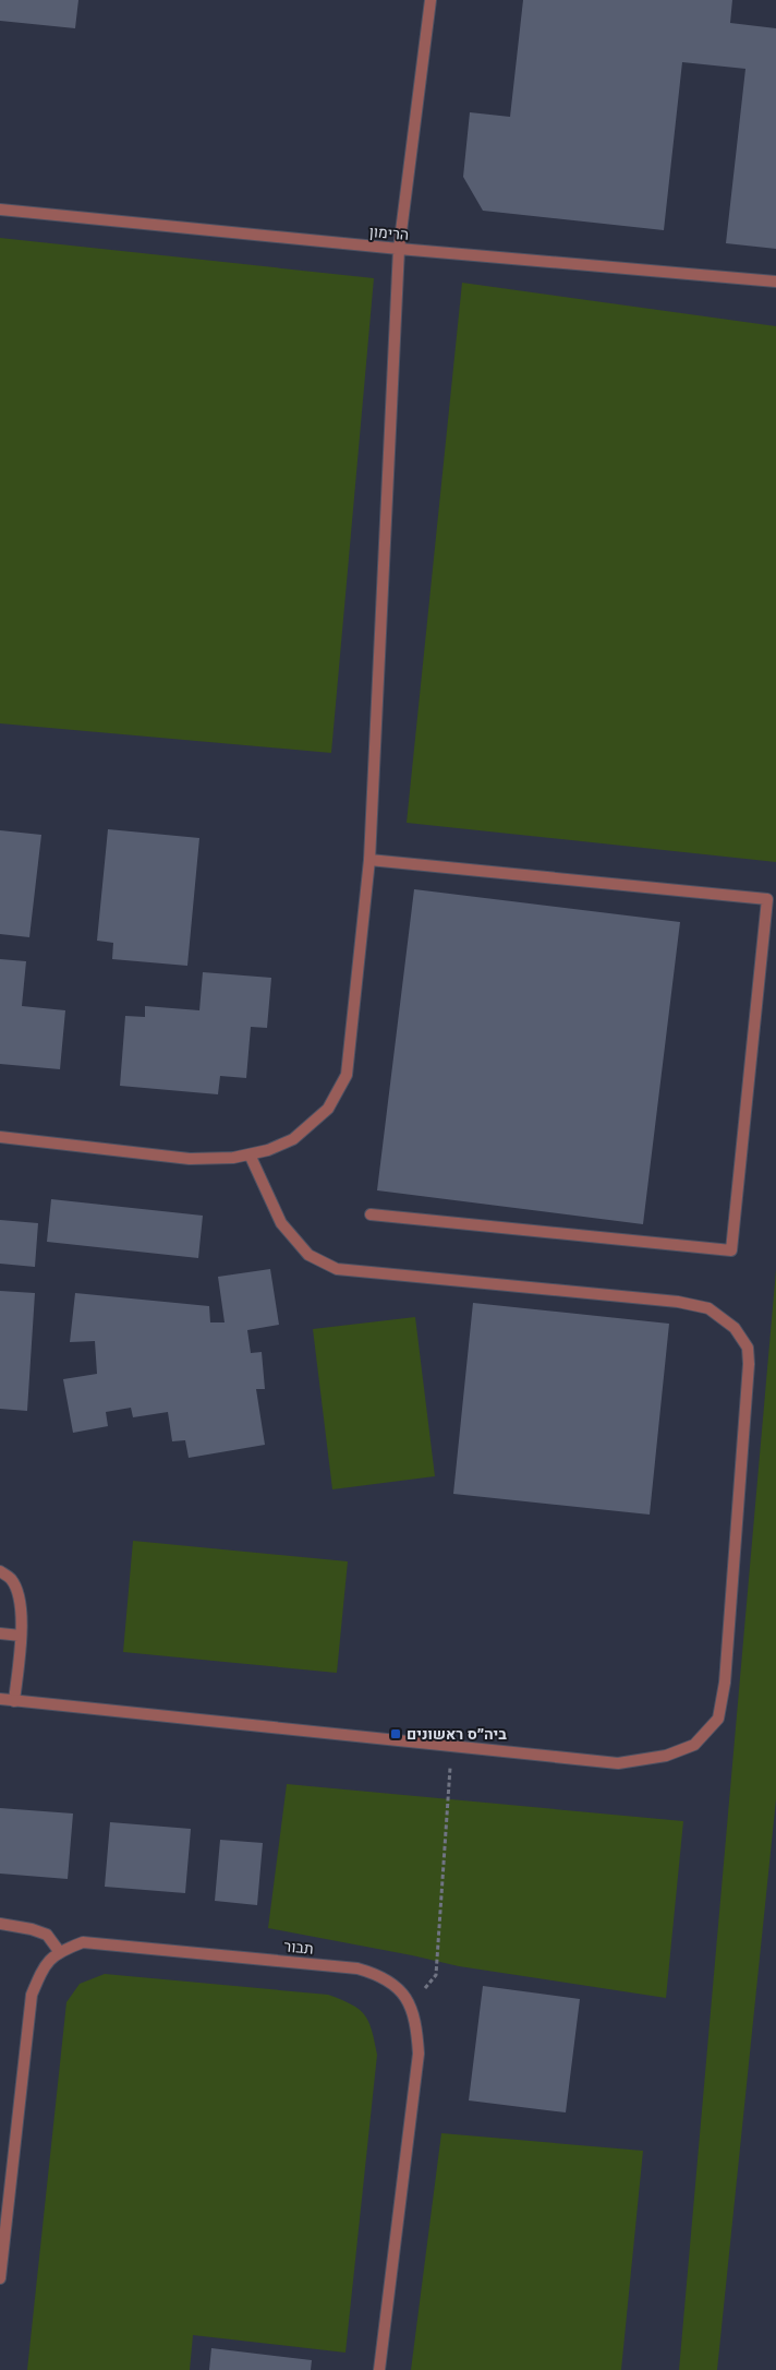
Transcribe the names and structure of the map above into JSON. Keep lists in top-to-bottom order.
{
  "streets": {
    "street": ["הרימון", "תבור"]
  },
  "places": {
    "transit": ["ביה״ס ראשונים"]
  }
}
